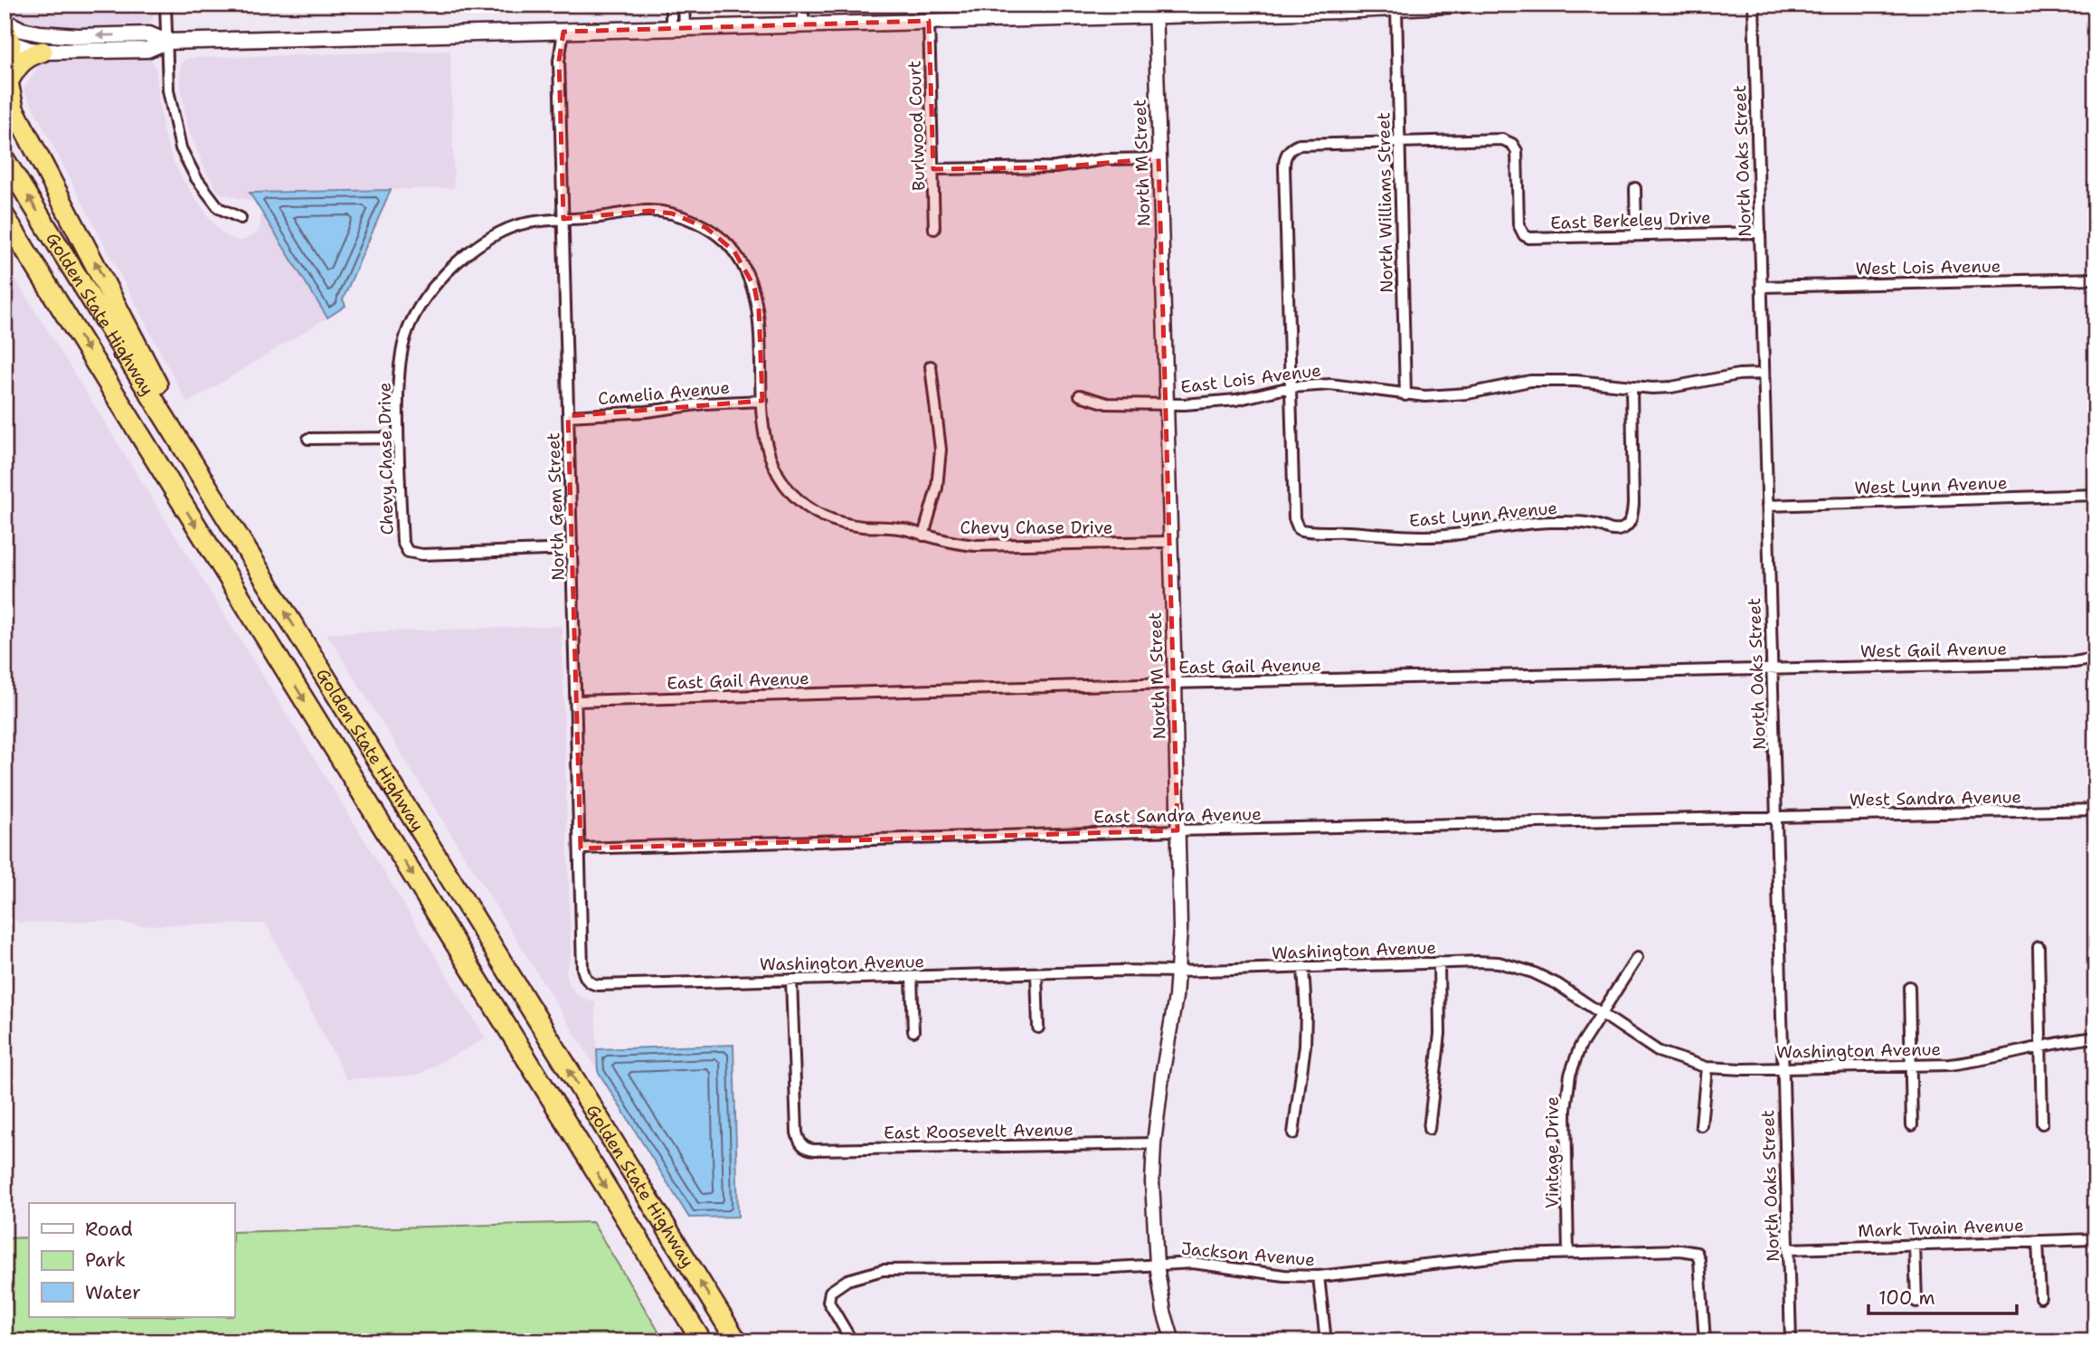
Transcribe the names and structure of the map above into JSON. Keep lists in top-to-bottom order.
{
  "streets": {
    "highway": ["Golden State Highway"],
    "street": [
      "Burlwood Court",
      "North Oaks Street",
      "North M Street",
      "North Williams Street",
      "East Berkeley Drive",
      "West Lois Avenue",
      "East Lois Avenue",
      "Camelia Avenue",
      "Chevy Chase Drive",
      "West Lynn Avenue",
      "North Gem Street",
      "East Lynn Avenue",
      "West Gail Avenue",
      "East Gail Avenue",
      "West Sandra Avenue",
      "East Sandra Avenue",
      "Washington Avenue",
      "East Roosevelt Avenue",
      "Vintage Drive",
      "Mark Twain Avenue",
      "Jackson Avenue"
    ]
  },
  "crossings": [
    ["North Oaks Street", "East Berkeley Drive"],
    ["North Oaks Street", "West Lois Avenue"],
    ["North Oaks Street", "East Lois Avenue"],
    ["North Oaks Street", "West Lynn Avenue"],
    ["North Oaks Street", "West Gail Avenue"],
    ["North Oaks Street", "East Gail Avenue"],
    ["North Oaks Street", "West Sandra Avenue"],
    ["North Oaks Street", "East Sandra Avenue"],
    ["North Oaks Street", "Washington Avenue"],
    ["North Oaks Street", "Mark Twain Avenue"],
    ["North M Street", "East Lois Avenue"],
    ["North M Street", "Chevy Chase Drive"],
    ["North M Street", "East Gail Avenue"],
    ["North M Street", "East Sandra Avenue"],
    ["North M Street", "Washington Avenue"],
    ["North M Street", "East Roosevelt Avenue"],
    ["North M Street", "Jackson Avenue"],
    ["North Williams Street", "East Berkeley Drive"],
    ["North Williams Street", "East Lois Avenue"],
    ["East Berkeley Drive", "East Lois Avenue"],
    ["East Berkeley Drive", "East Lynn Avenue"],
    ["East Lois Avenue", "East Lynn Avenue"],
    ["Camelia Avenue", "Chevy Chase Drive"],
    ["Camelia Avenue", "North Gem Street"],
    ["Chevy Chase Drive", "North Gem Street"],
    ["North Gem Street", "East Gail Avenue"],
    ["North Gem Street", "East Sandra Avenue"],
    ["North Gem Street", "Washington Avenue"],
    ["West Gail Avenue", "East Gail Avenue"],
    ["West Sandra Avenue", "East Sandra Avenue"],
    ["Washington Avenue", "East Roosevelt Avenue"],
    ["Washington Avenue", "Vintage Drive"],
    ["Vintage Drive", "Jackson Avenue"]
  ],
  "legend": ["Road", "Park", "Water"],
  "scale_bar": "100 m"
}
